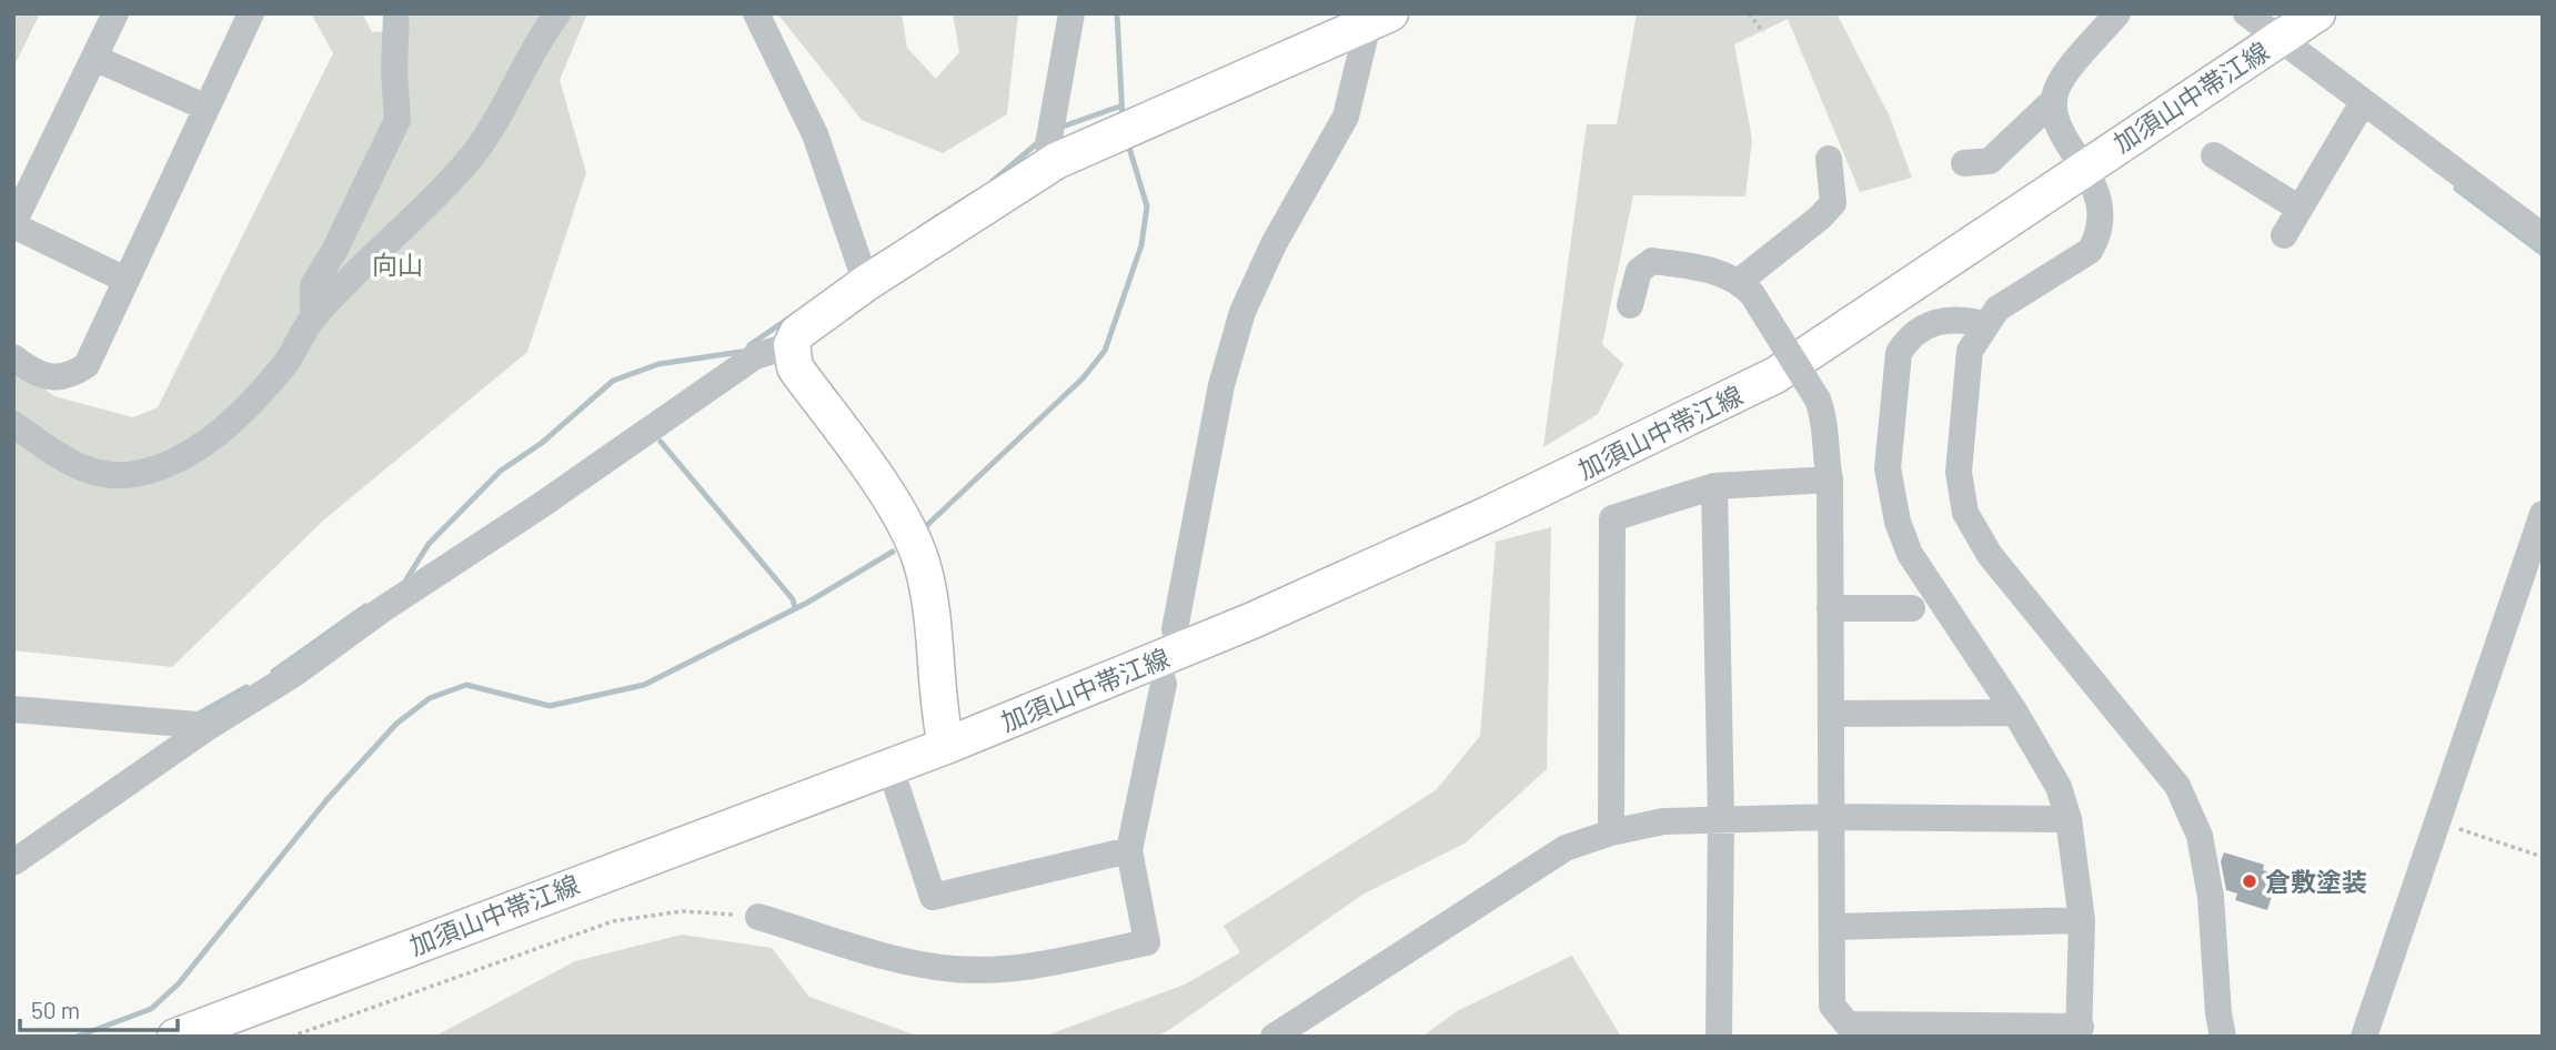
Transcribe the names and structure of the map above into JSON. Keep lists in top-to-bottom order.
{
  "streets": {
    "main road": ["加須山中帯江線"]
  },
  "parks": ["向山"],
  "places": ["倉敷塗装"],
  "scale_bar": "50 m"
}
